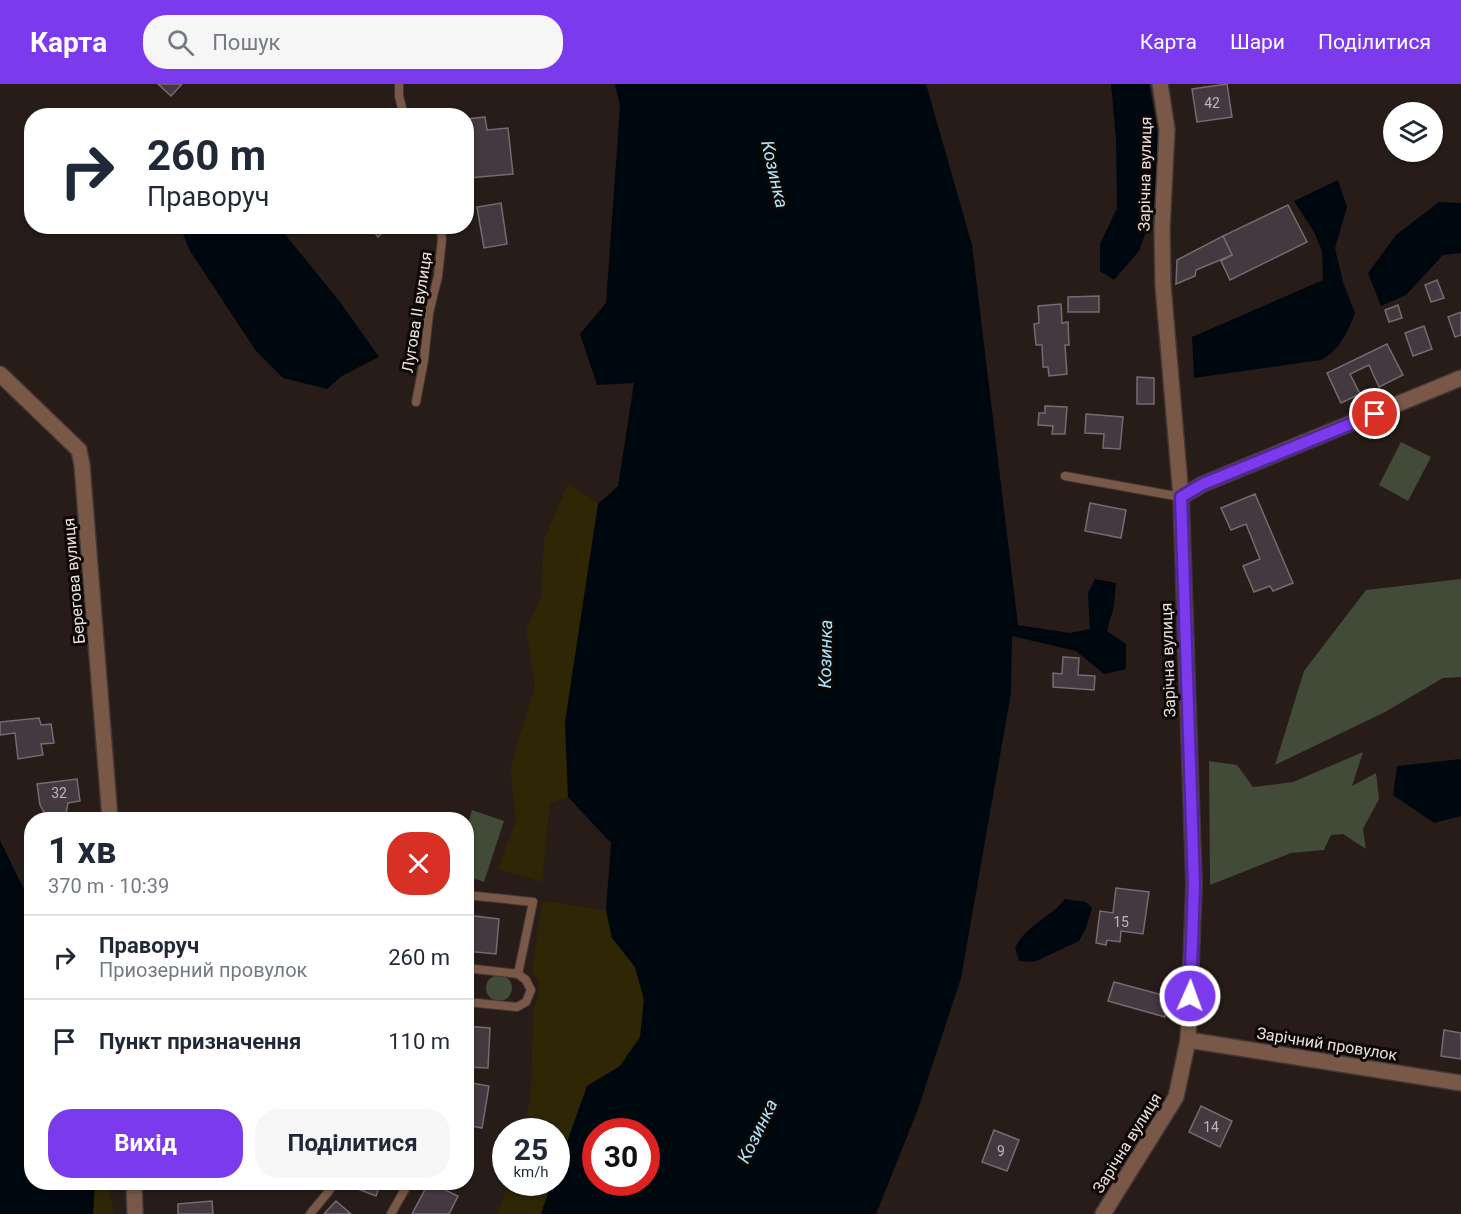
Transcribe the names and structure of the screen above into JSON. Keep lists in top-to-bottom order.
{
  "streets": {
    "street": ["Зарічна вулиця", "Берегова вулиця", "Зарічний провулок"],
    "lane": ["Лугова II вулиця"]
  },
  "crossings": [
    ["Зарічна вулиця", "Зарічний провулок"]
  ],
  "water": ["Козинка"],
  "house_numbers": [
    "42",
    "32",
    "15",
    "14",
    "9"
  ],
  "page": {
    "header": "Карта",
    "search": "Пошук",
    "nav": ["Карта", "Шари", "Поділитися"],
    "turn": ["260 m", "Праворуч"],
    "heading": ["1 хв", "370 m · 10:39"],
    "list": [
      {
        "name": "Праворуч",
        "note": "Приозерний провулок",
        "value": "260 m"
      },
      {
        "name": "Пункт призначення",
        "value": "110 m"
      }
    ],
    "buttons": ["Вихід", "Поділитися"],
    "speed": "25 km/h",
    "limit": "30"
  }
}
